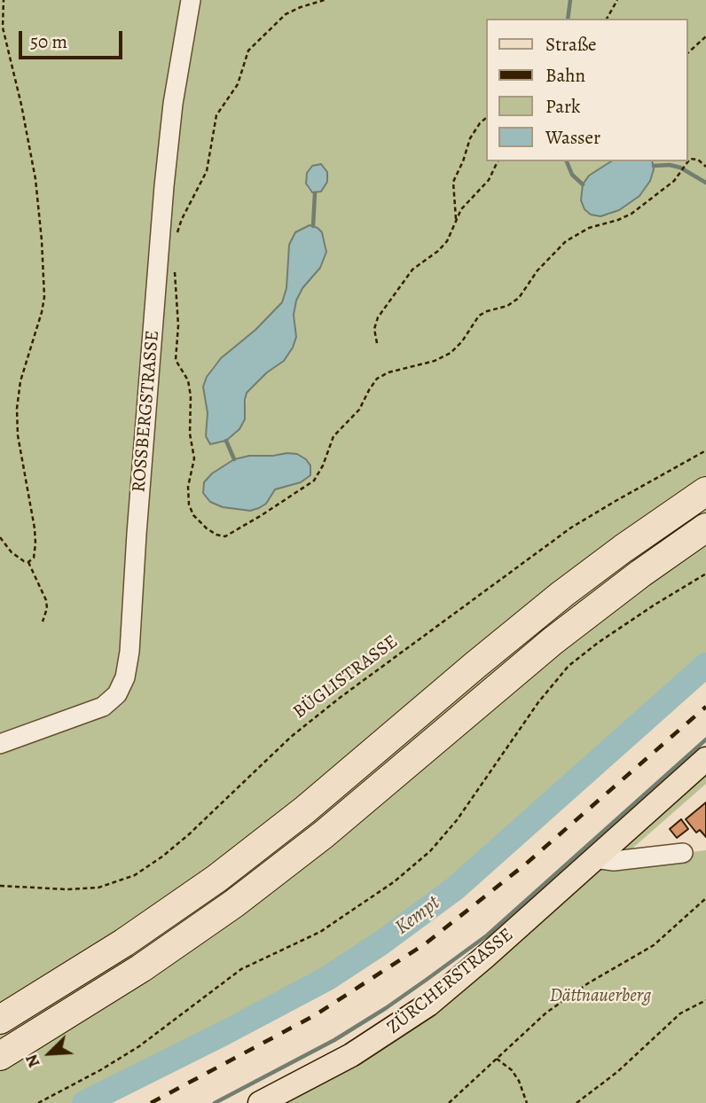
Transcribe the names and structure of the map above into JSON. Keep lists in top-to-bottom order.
{
  "streets": {
    "main road": ["ZÜRCHERSTRASSE"],
    "street": ["ROSSBERGSTRASSE"],
    "path": ["BÜGLISTRASSE"]
  },
  "water": ["Kempt"],
  "parks": ["Dättnauerberg"],
  "legend": [
    "Straße",
    "Bahn",
    "Park",
    "Wasser"
  ],
  "scale_bar": "50 m",
  "north": "bottom left"
}
